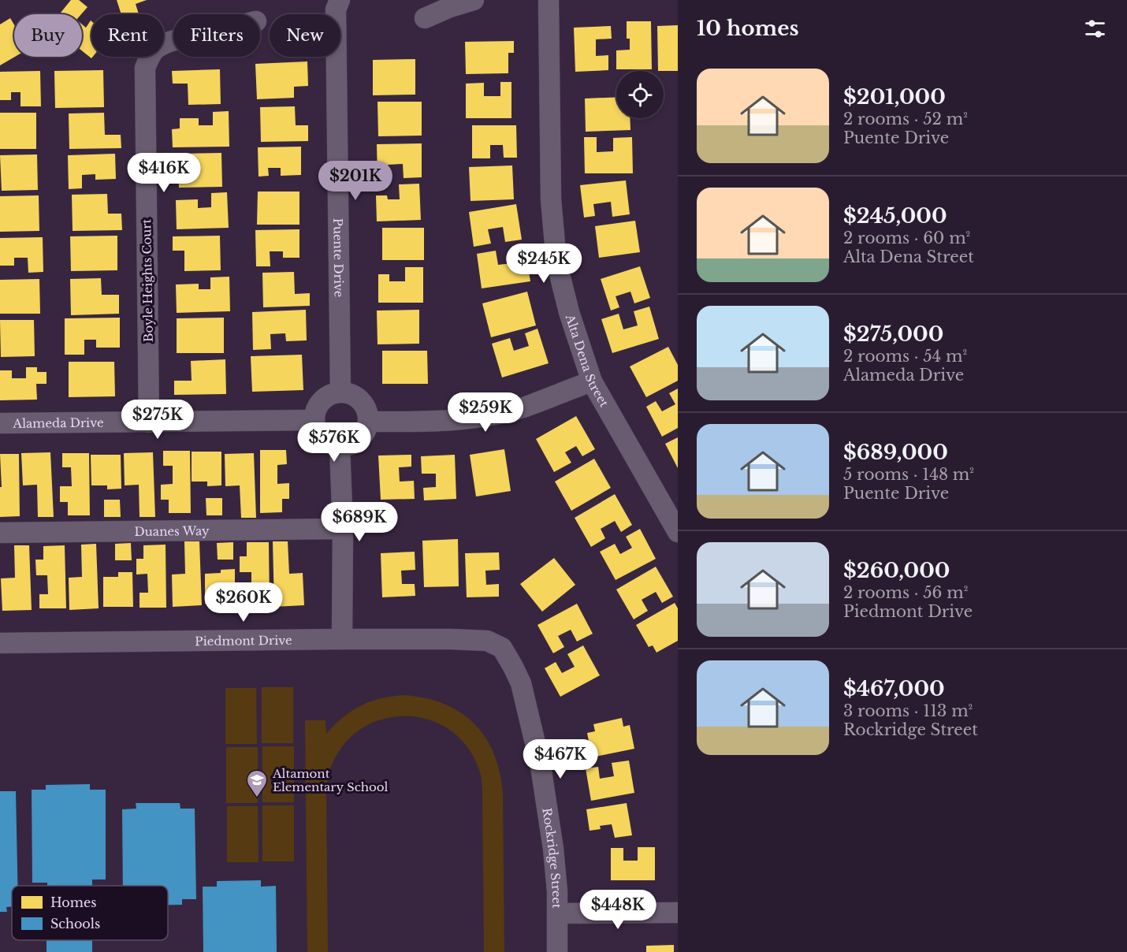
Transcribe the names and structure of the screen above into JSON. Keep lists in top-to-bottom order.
{
  "streets": {
    "street": [
      "Puente Drive",
      "Boyle Heights Court",
      "Alta Dena Street",
      "Alameda Drive",
      "Duanes Way",
      "Piedmont Drive",
      "Rockridge Street"
    ]
  },
  "crossings": [
    ["Puente Drive", "Alameda Drive"],
    ["Boyle Heights Court", "Alameda Drive"],
    ["Piedmont Drive", "Rockridge Street"]
  ],
  "places": {
    "school or university": ["Altamont Elementary School"]
  },
  "legend": ["Homes", "Schools"],
  "page": {
    "heading": "10 homes",
    "chip": [
      "Buy",
      "Rent",
      "Filters",
      "New"
    ],
    "list": [
      {
        "name": "$201,000",
        "note": "2 rooms · 52 m² · Puente Drive"
      },
      {
        "name": "$245,000",
        "note": "2 rooms · 60 m² · Alta Dena Street"
      },
      {
        "name": "$275,000",
        "note": "2 rooms · 54 m² · Alameda Drive"
      },
      {
        "name": "$689,000",
        "note": "5 rooms · 148 m² · Puente Drive"
      },
      {
        "name": "$260,000",
        "note": "2 rooms · 56 m² · Piedmont Drive"
      },
      {
        "name": "$467,000",
        "note": "3 rooms · 113 m² · Rockridge Street"
      }
    ],
    "price": [
      "$416K",
      "$201K",
      "$245K",
      "$259K",
      "$275K",
      "$576K",
      "$689K",
      "$260K",
      "$467K",
      "$448K"
    ]
  }
}
